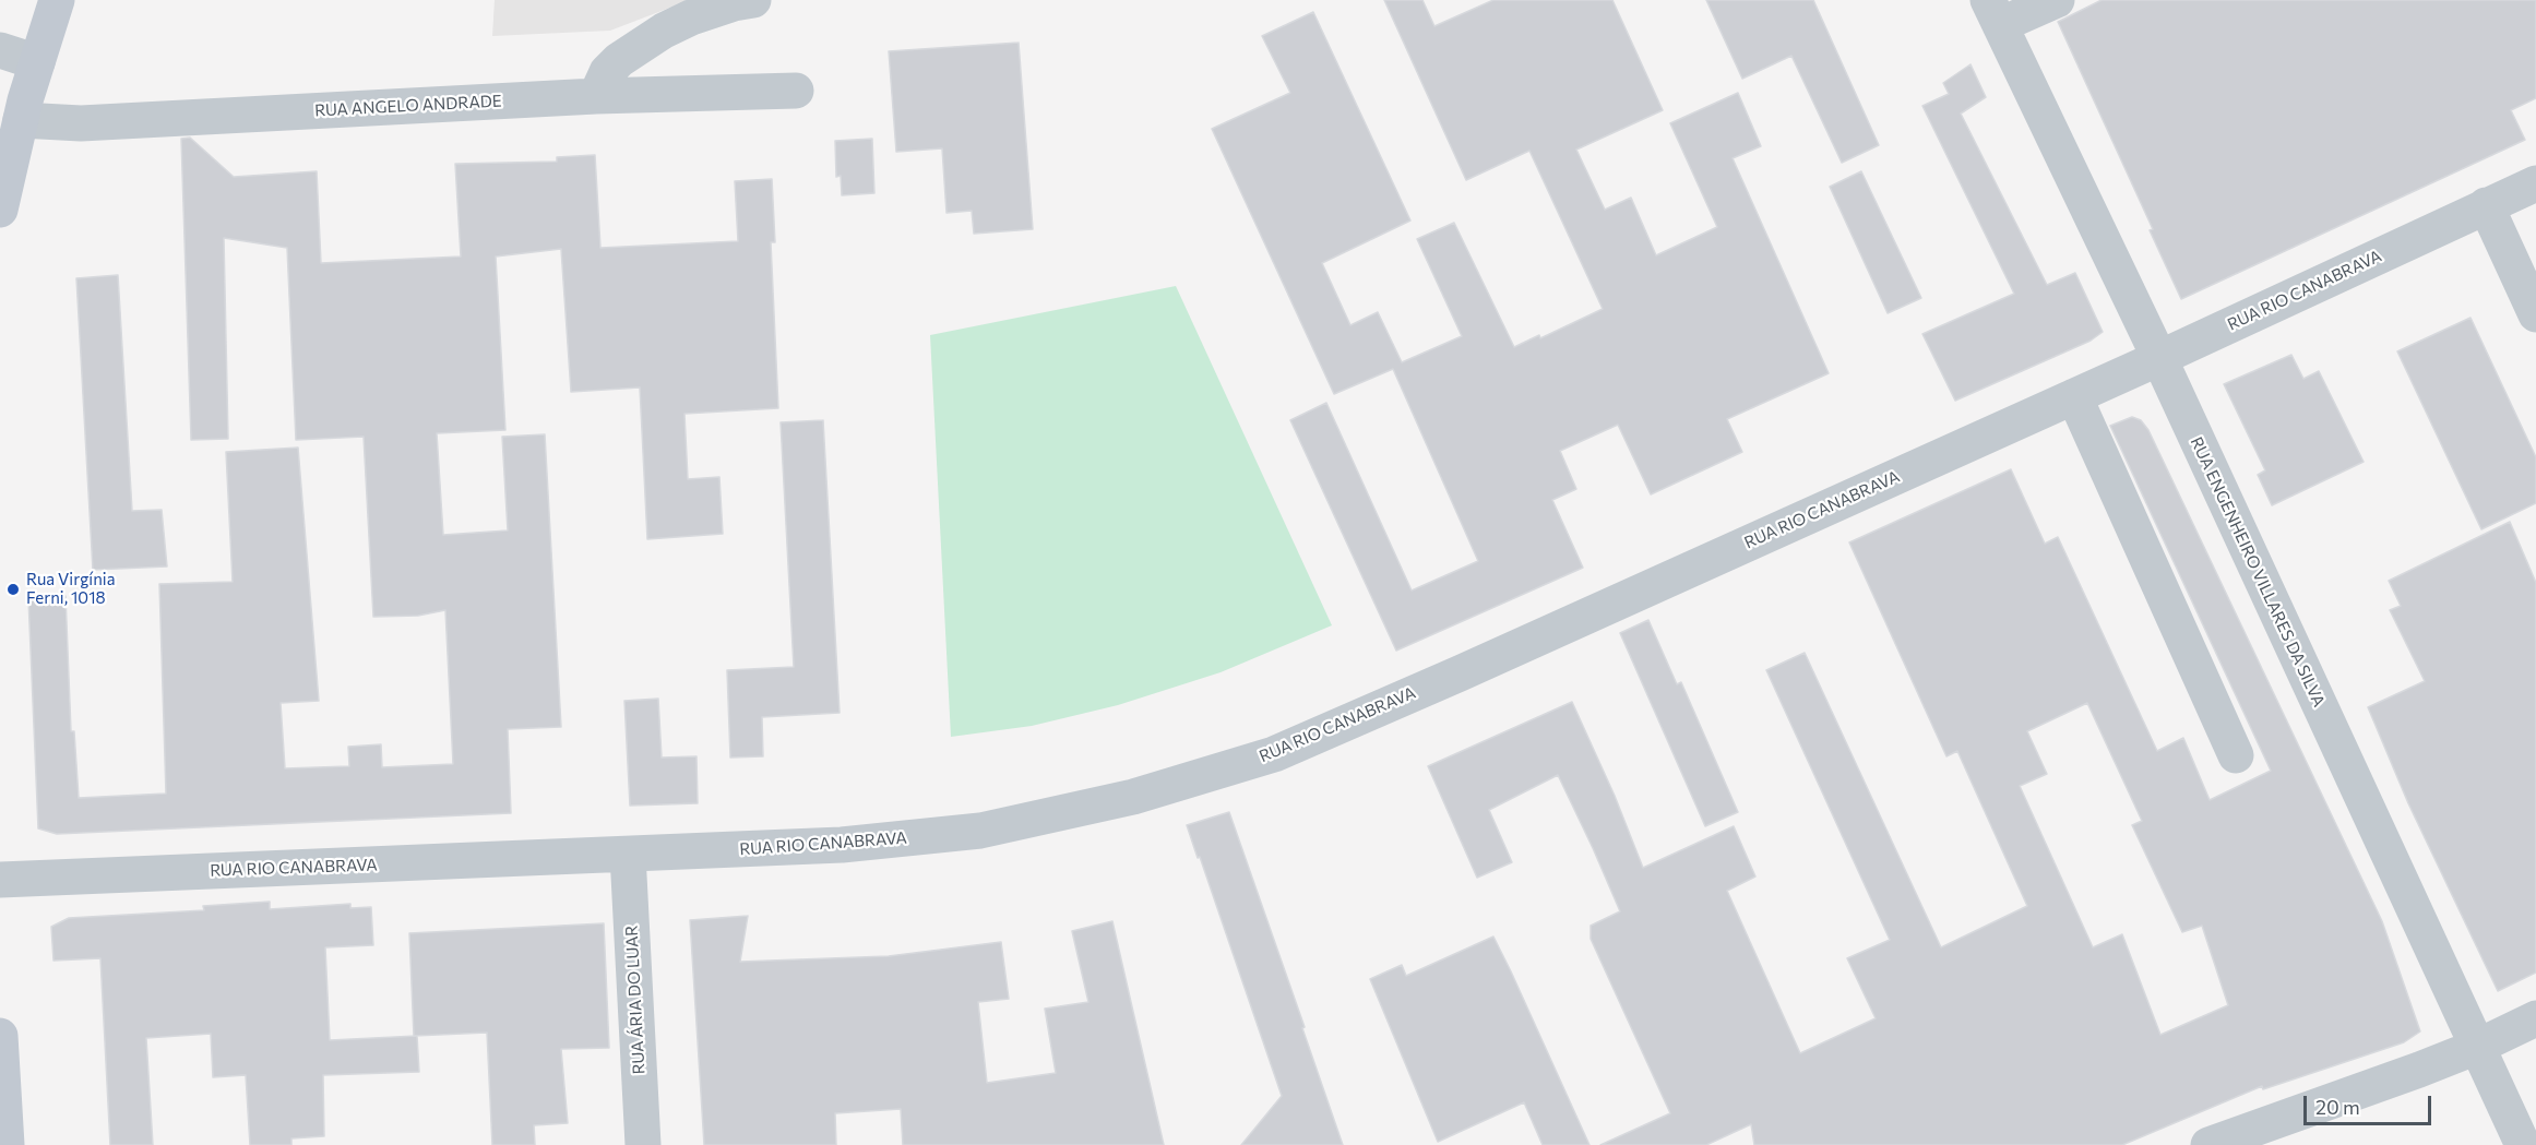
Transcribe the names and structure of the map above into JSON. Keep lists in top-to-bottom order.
{
  "streets": {
    "street": [
      "RUA ANGELO ANDRADE",
      "RUA RIO CANABRAVA",
      "RUA ENGENHEIRO VILLARES DA SILVA",
      "RUA ÁRIA DO LUAR"
    ]
  },
  "crossings": [
    ["RUA RIO CANABRAVA", "RUA ENGENHEIRO VILLARES DA SILVA"],
    ["RUA RIO CANABRAVA", "RUA ÁRIA DO LUAR"]
  ],
  "places": ["Rua Virgínia Ferni, 1018"],
  "scale_bar": "20 m"
}
